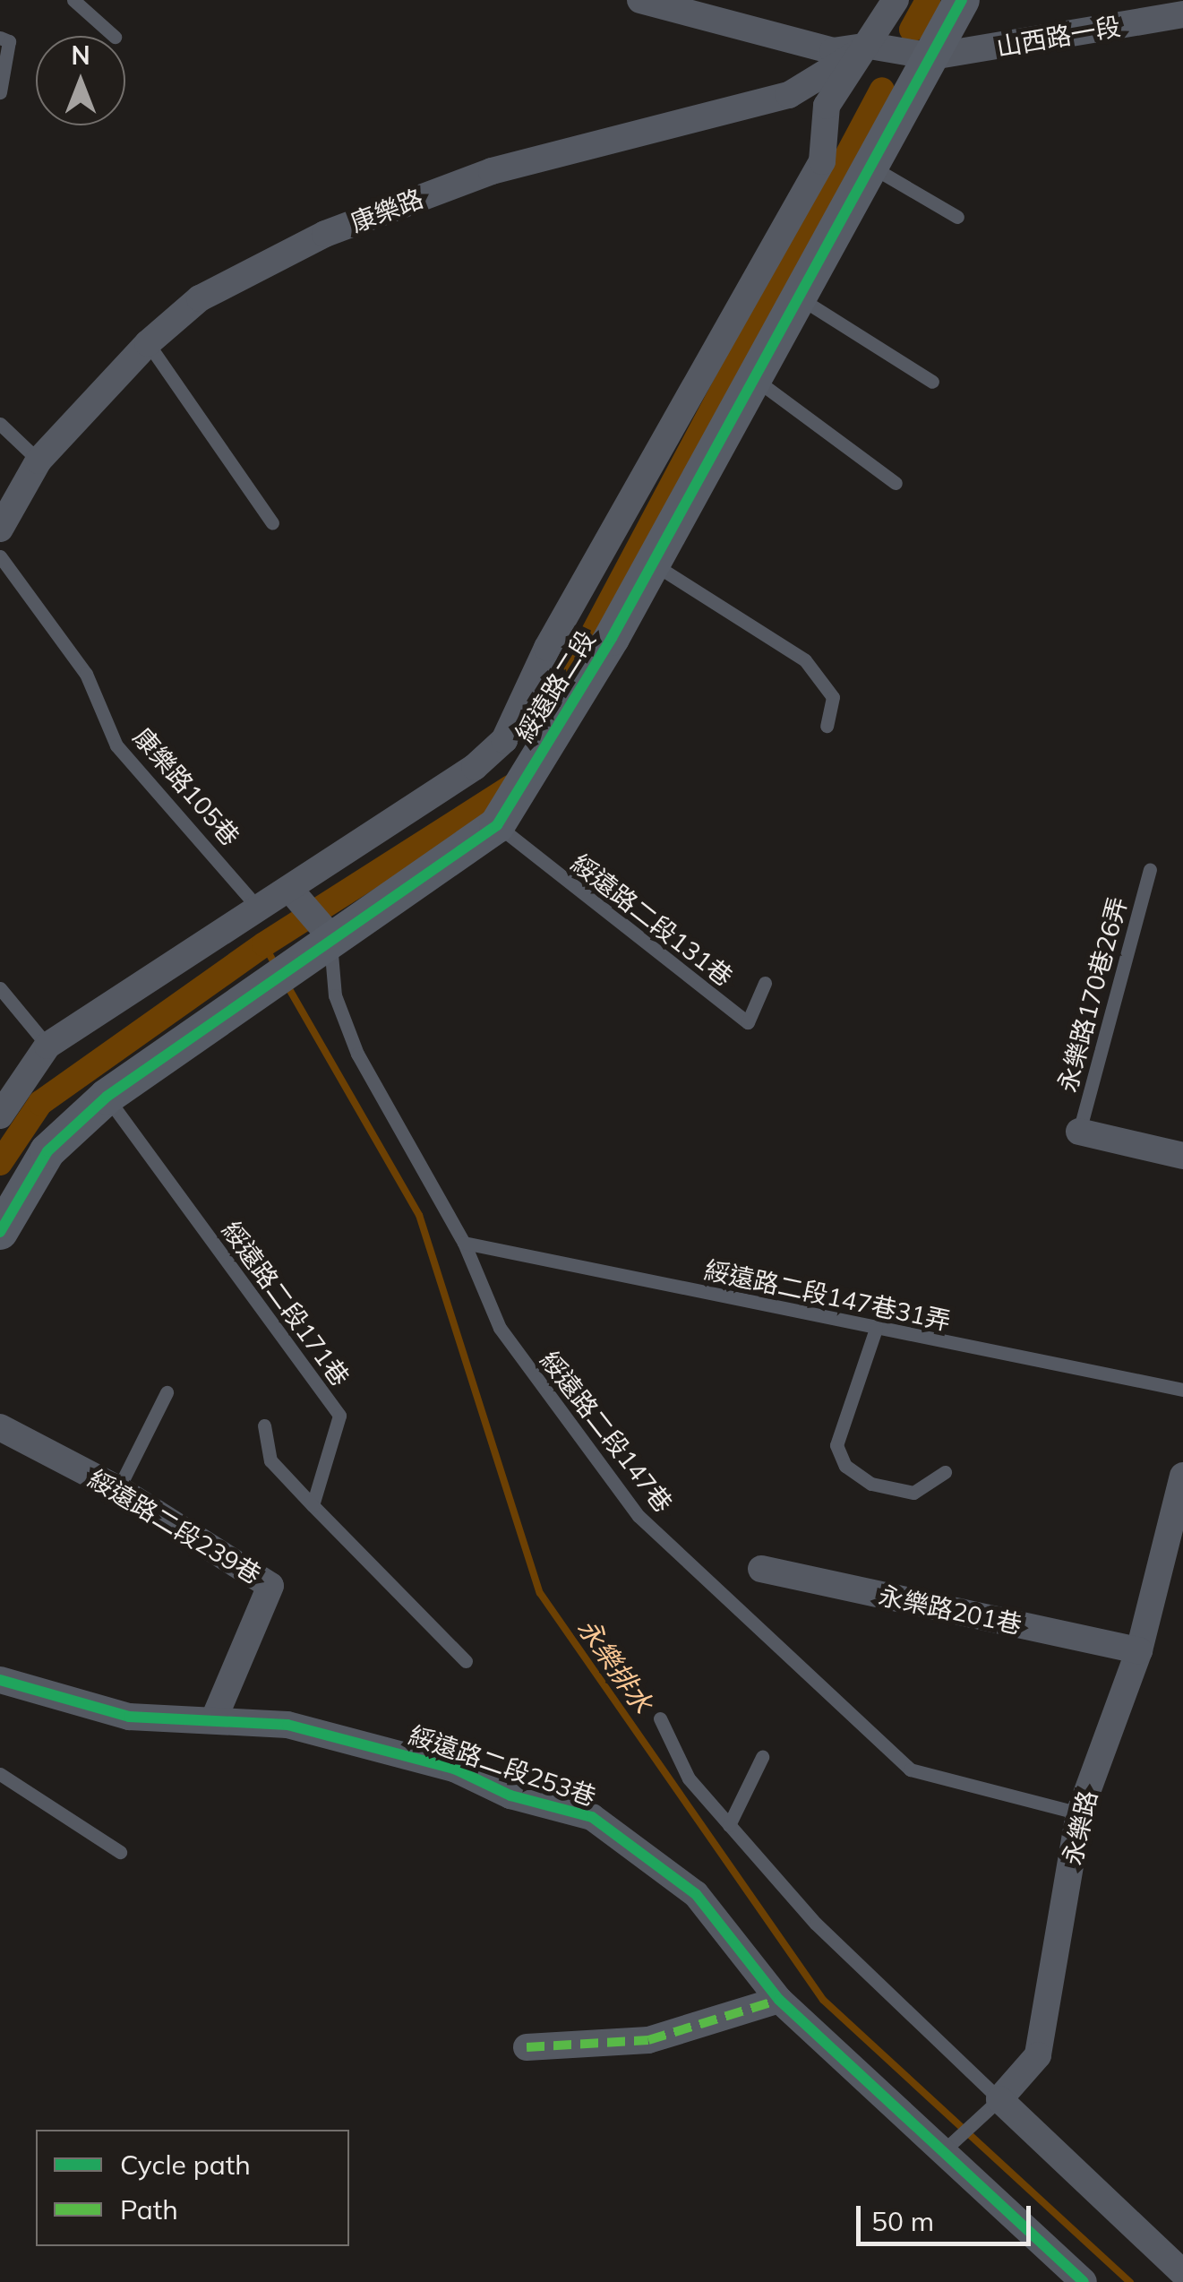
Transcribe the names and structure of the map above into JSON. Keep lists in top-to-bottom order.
{
  "streets": {
    "street": [
      "山西路一段",
      "康樂路",
      "綏遠路二段",
      "綏遠路二段239巷",
      "永樂路201巷",
      "綏遠路二段253巷",
      "永樂路"
    ],
    "lane": [
      "康樂路105巷",
      "綏遠路二段131巷",
      "永樂路170巷26弄",
      "綏遠路二段147巷31弄",
      "綏遠路二段171巷",
      "綏遠路二段147巷"
    ]
  },
  "crossings": [
    ["山西路一段", "康樂路"],
    ["山西路一段", "綏遠路二段"],
    ["康樂路", "綏遠路二段"],
    ["綏遠路二段", "康樂路105巷"],
    ["綏遠路二段", "綏遠路二段131巷"],
    ["綏遠路二段", "綏遠路二段171巷"],
    ["綏遠路二段", "綏遠路二段147巷"],
    ["綏遠路二段147巷31弄", "綏遠路二段147巷"],
    ["綏遠路二段147巷", "永樂路"],
    ["綏遠路二段239巷", "綏遠路二段253巷"],
    ["永樂路201巷", "永樂路"],
    ["綏遠路二段253巷", "永樂路"]
  ],
  "water": ["永樂排水"],
  "legend": ["Cycle path", "Path"],
  "scale_bar": "50 m",
  "north": "top"
}
